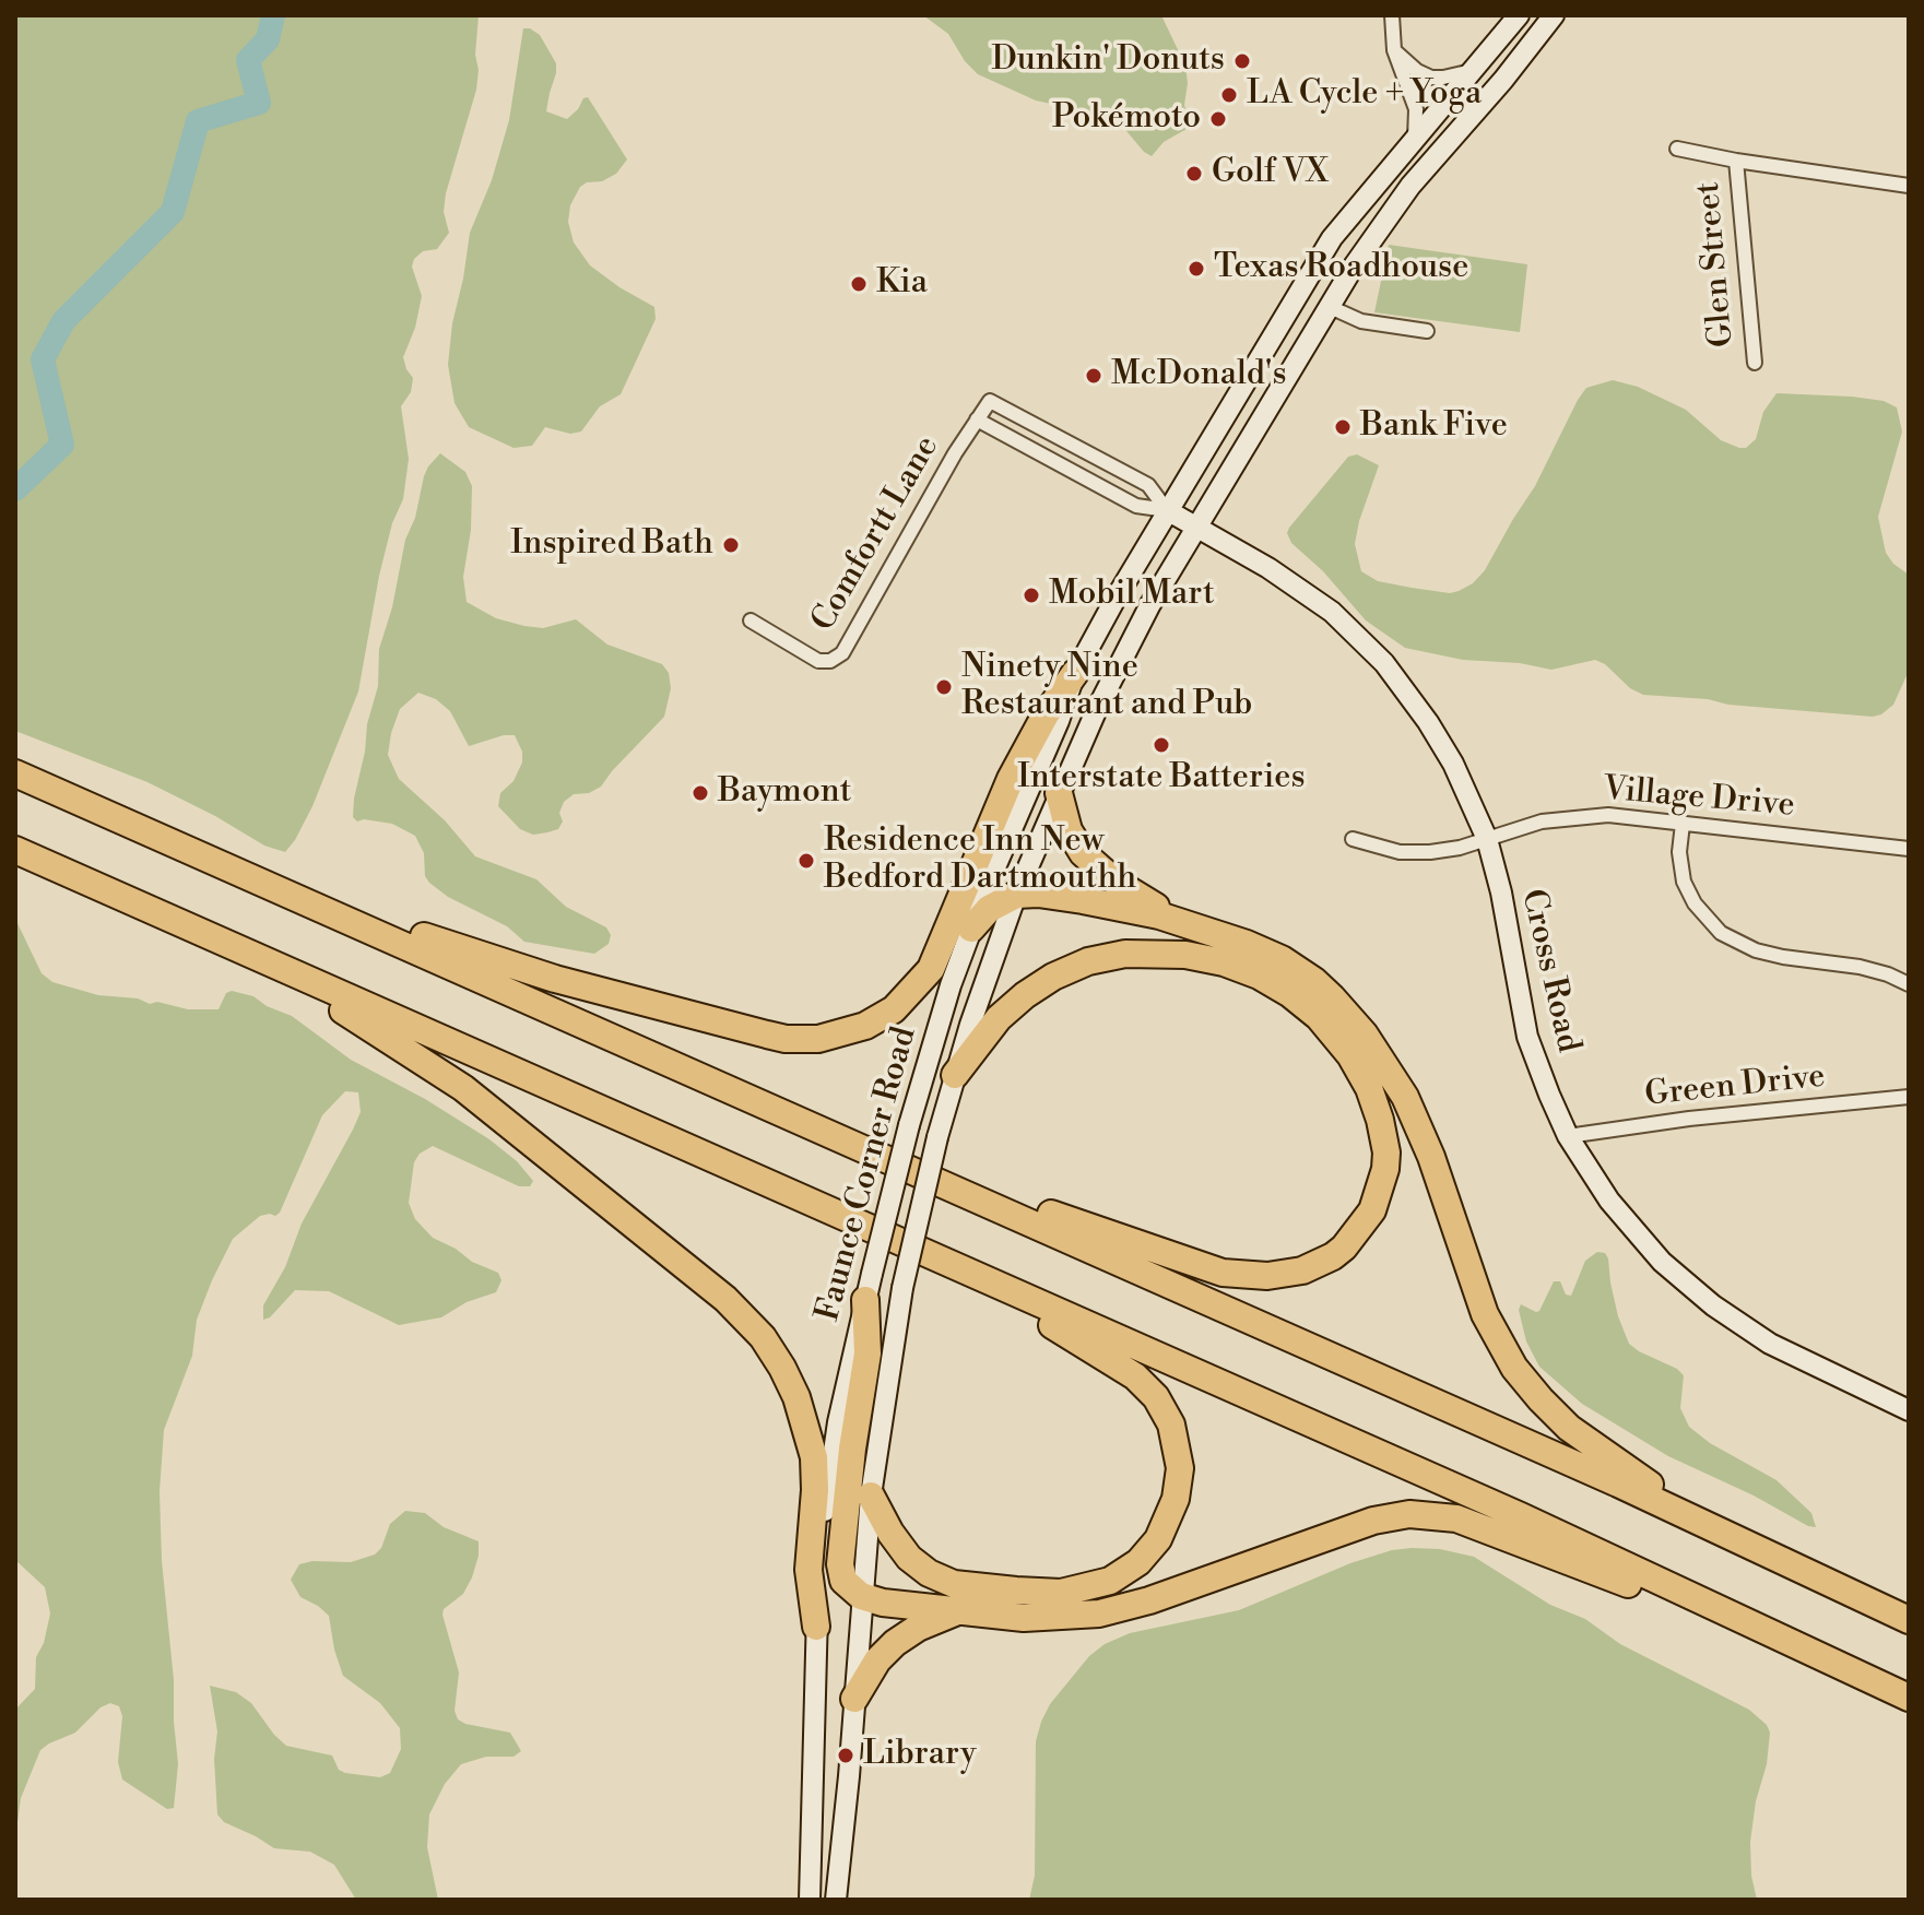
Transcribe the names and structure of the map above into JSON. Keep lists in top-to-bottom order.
{
  "streets": {
    "main road": ["Cross Road", "Faunce Corner Road"],
    "street": [
      "Glen Street",
      "Comfortt Lane",
      "Village Drive",
      "Green Drive"
    ]
  },
  "crossings": [
    ["Comfortt Lane", "Cross Road"],
    ["Comfortt Lane", "Faunce Corner Road"],
    ["Village Drive", "Cross Road"],
    ["Cross Road", "Green Drive"],
    ["Cross Road", "Faunce Corner Road"]
  ],
  "places": [
    "Dunkin' Donuts",
    "LA Cycle + Yoga",
    "Pokémoto",
    "Golf VX",
    "Texas Roadhouse",
    "Kia",
    "McDonald's",
    "Bank Five",
    "Inspired Bath",
    "Mobil Mart",
    "Ninety Nine Restaurant and Pub",
    "Interstate Batteries",
    "Baymont",
    "Residence Inn New Bedford Dartmouthh",
    "Library"
  ]
}
